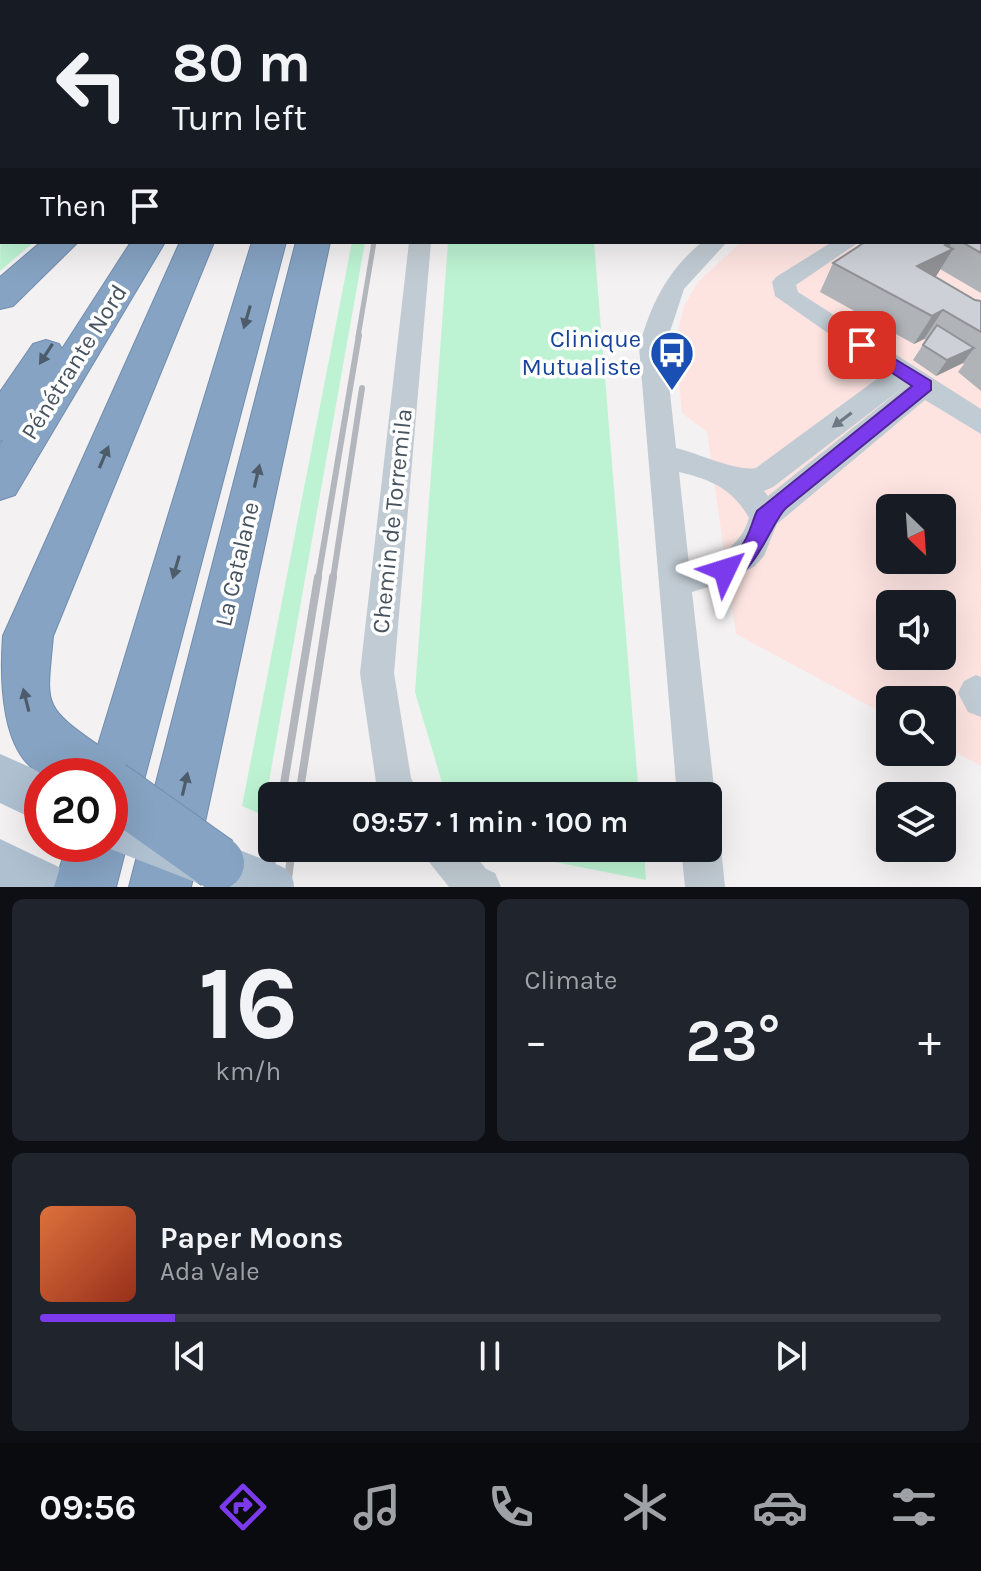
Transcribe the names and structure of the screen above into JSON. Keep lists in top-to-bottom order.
{
  "streets": {
    "highway": ["Pénétrante Nord", "La Catalane"],
    "street": ["Chemin de Torremila"]
  },
  "places": {
    "bus stop": ["Clinique Mutualiste"]
  },
  "north": "bottom right",
  "page": {
    "turn": ["80 m", "Turn left"],
    "then": "Then",
    "limit": "20",
    "trip": "09:57 · 1 min · 100 m",
    "tile": [
      ["16", "km/h"],
      "Climate"
    ],
    "heat": ["−", "23°", "+"],
    "song": ["Paper Moons", "Ada Vale"],
    "tabs": "09:56"
  }
}
